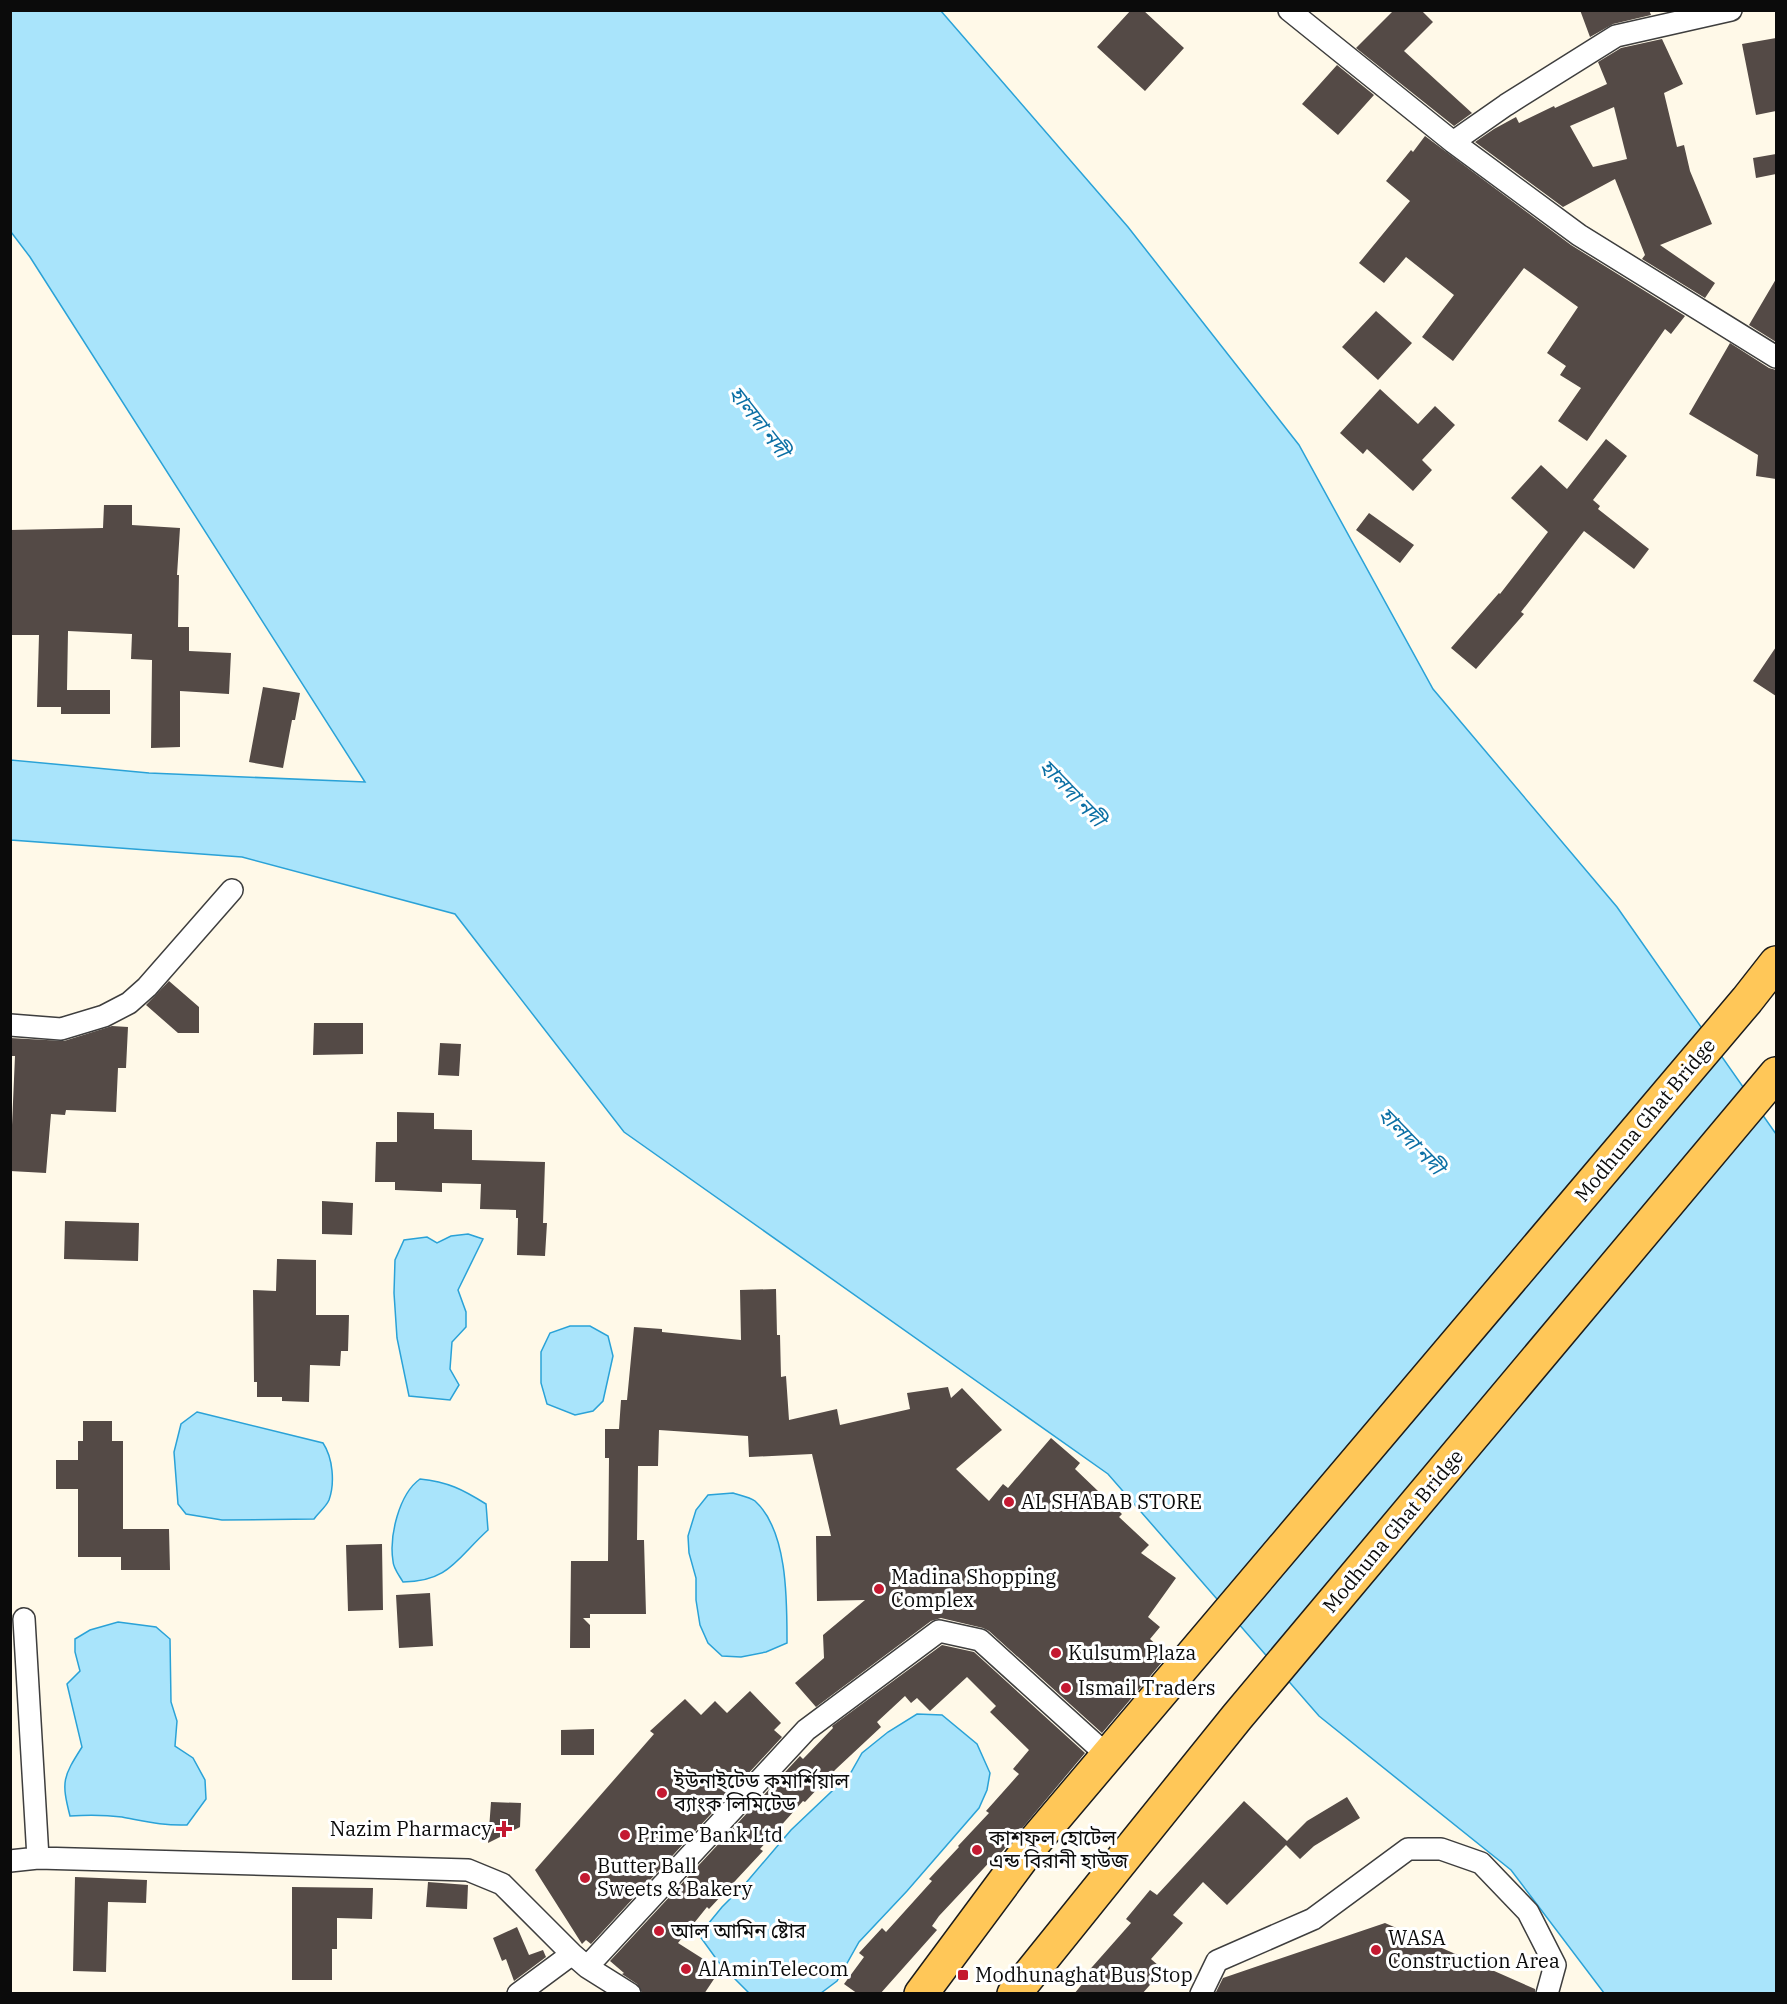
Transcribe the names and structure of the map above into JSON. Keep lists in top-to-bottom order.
{
  "streets": {
    "main road": ["Modhuna Ghat Bridge"]
  },
  "water": ["হালদা নদী"],
  "places": {
    "other": [
      "AL SHABAB STORE",
      "Madina Shopping Complex",
      "Kulsum Plaza",
      "Ismail Traders",
      "ইউনাইটেড কমার্শিয়াল ব্যাংক লিমিটেড",
      "Prime Bank Ltd",
      "কাশফুল হোটেল এন্ড বিরানী হাউজ",
      "Butter Ball Sweets & Bakery",
      "আল আমিন ষ্টোর",
      "WASA Construction Area",
      "AlAminTelecom"
    ],
    "health": ["Nazim Pharmacy"],
    "transit": ["Modhunaghat Bus Stop"]
  }
}
